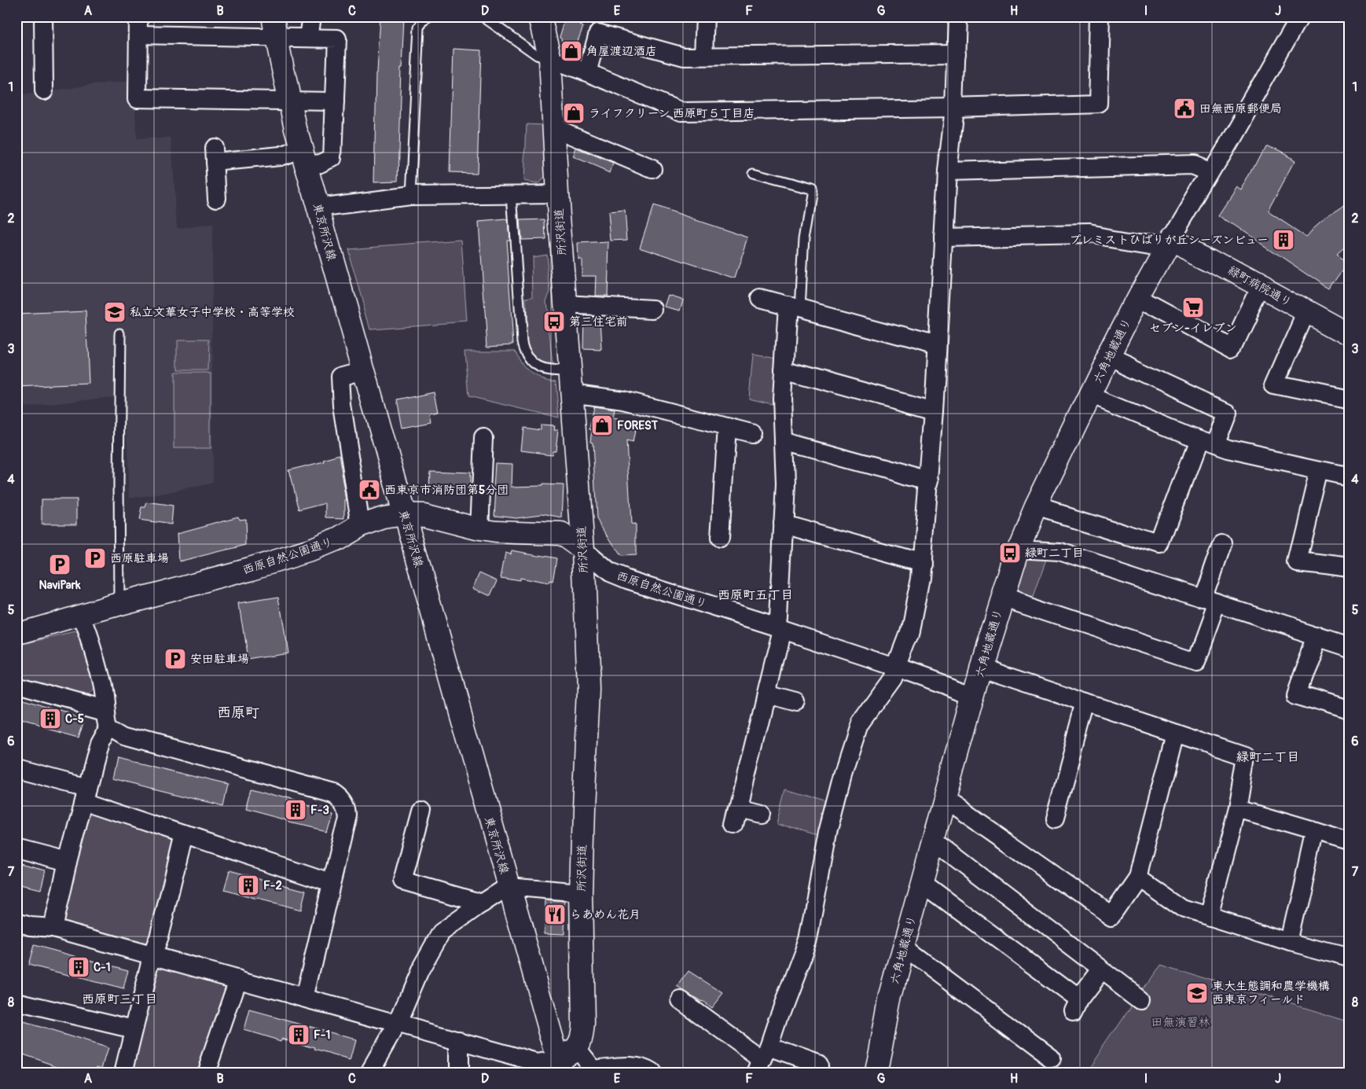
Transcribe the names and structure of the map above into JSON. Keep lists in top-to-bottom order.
{
  "streets": {
    "main road": [
      "東京所沢線",
      "所沢街道",
      "緑町病院通り",
      "六角地蔵通り",
      "西原自然公園通り"
    ]
  },
  "crossings": [
    ["東京所沢線", "西原自然公園通り"],
    ["所沢街道", "西原自然公園通り"],
    ["緑町病院通り", "六角地蔵通り"],
    ["六角地蔵通り", "西原自然公園通り"]
  ],
  "districts": [
    "西原町五丁目",
    "西原町",
    "緑町二丁目",
    "西原町三丁目"
  ],
  "parks": ["田無演習林"],
  "places": {
    "shop": ["角屋渡辺酒店", "ライフクリーン 西原町５丁目店", "FOREST"],
    "public building": ["田無西原郵便局", "西東京市消防団第5分団"],
    "building": [
      "プレミストひばりが丘シーズンビュー",
      "C-5",
      "F-3",
      "F-2",
      "C-1",
      "F-1"
    ],
    "supermarket": ["セブン-イレブン"],
    "school or university": ["私立文華女子中学校・高等学校", "東大生態調和農学機構 西東京フィールド"],
    "bus stop": ["第三住宅前", "緑町二丁目"],
    "parking": ["西原駐車場", "NaviPark", "安田駐車場"],
    "restaurant": ["らあめん花月"]
  },
  "grid": {
    "columns": [
      "A",
      "B",
      "C",
      "D",
      "E",
      "F",
      "G",
      "H",
      "I",
      "J"
    ],
    "rows": [
      "1",
      "2",
      "3",
      "4",
      "5",
      "6",
      "7",
      "8"
    ]
  }
}
